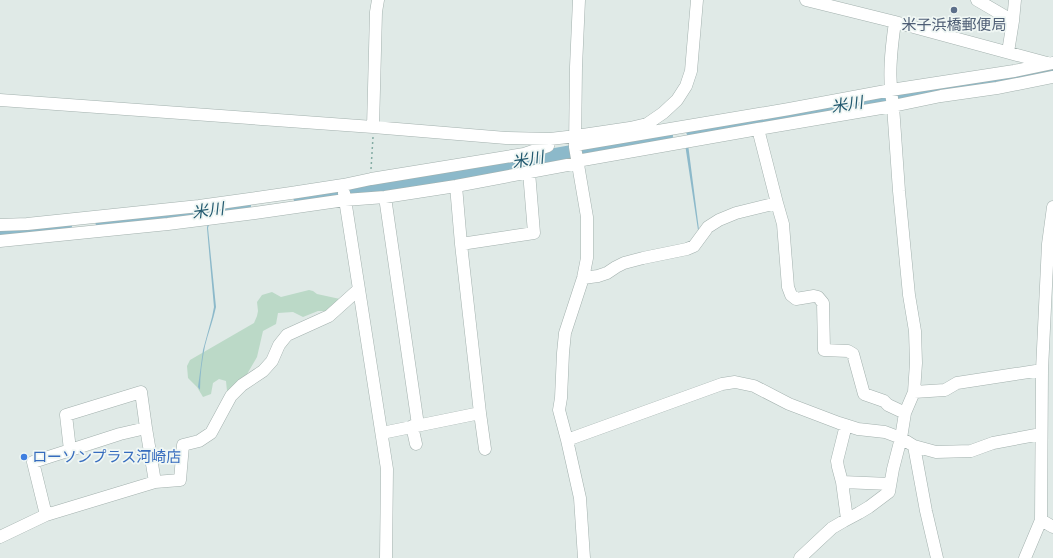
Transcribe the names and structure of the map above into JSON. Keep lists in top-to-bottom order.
{
  "water": ["米川"],
  "places": ["米子浜橋郵便局", "ローソンプラス河崎店"]
}
